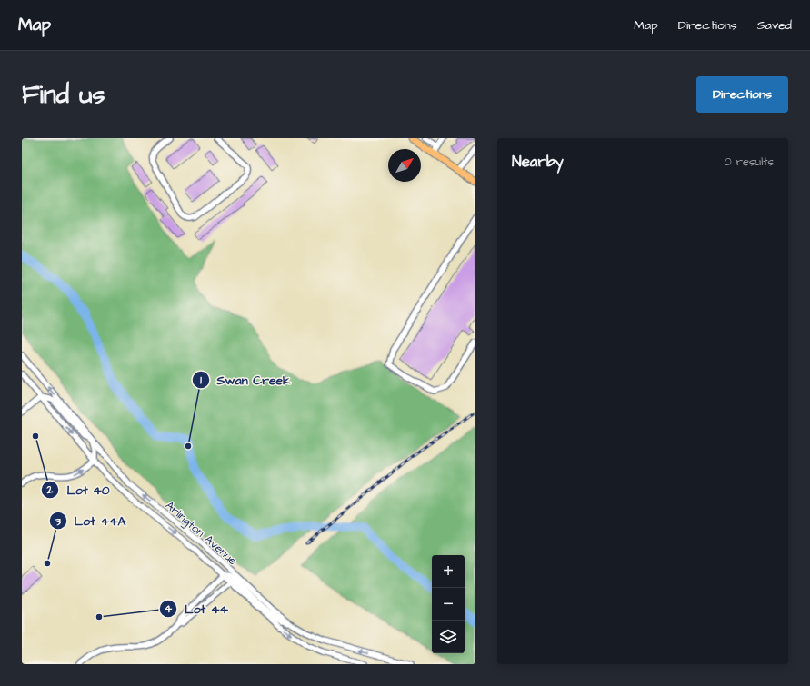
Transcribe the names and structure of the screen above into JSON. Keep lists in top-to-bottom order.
{
  "streets": {
    "street": ["Arlington Avenue"]
  },
  "places": [
    "Lot 40",
    "Swan Creek",
    "Lot 44A",
    "Lot 44"
  ],
  "north": "top right",
  "page": {
    "header": "Map",
    "nav": ["Map", "Directions", "Saved"],
    "buttons": "Directions",
    "title": "Find us",
    "heading": ["Nearby", "0 results"],
    "map_buttons": ["+", "−"]
  }
}
